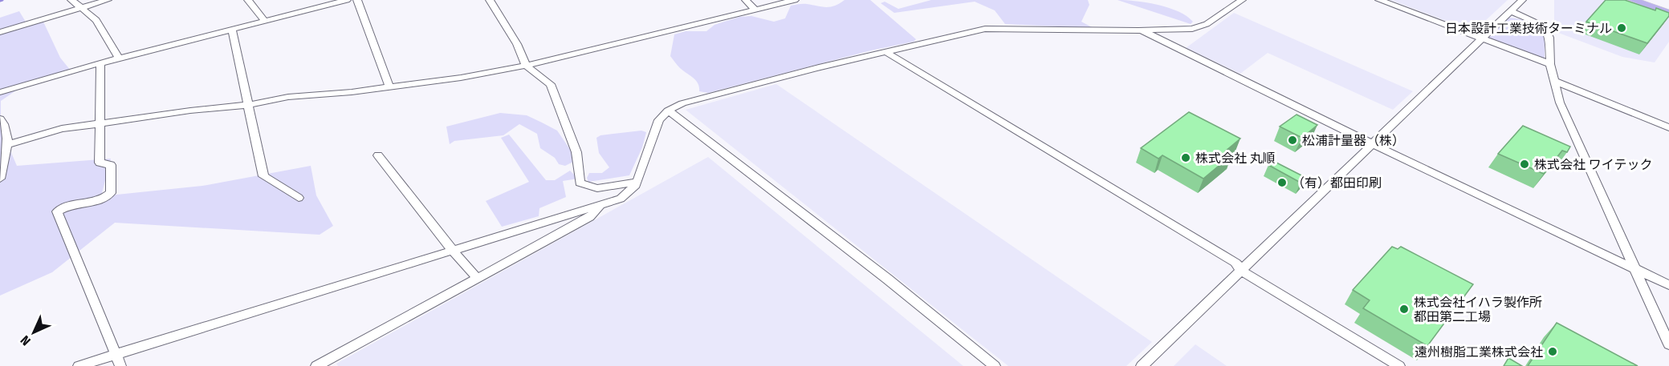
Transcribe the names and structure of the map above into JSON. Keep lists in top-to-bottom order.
{
  "places": [
    "日本設計工業技術ターミナル",
    "松浦計量器（株）",
    "株式会社 丸順",
    "株式会社 ワイテック",
    "（有）都田印刷",
    "株式会社イハラ製作所 都田第二工場",
    "遠州樹脂工業株式会社"
  ],
  "north": "bottom left"
}
